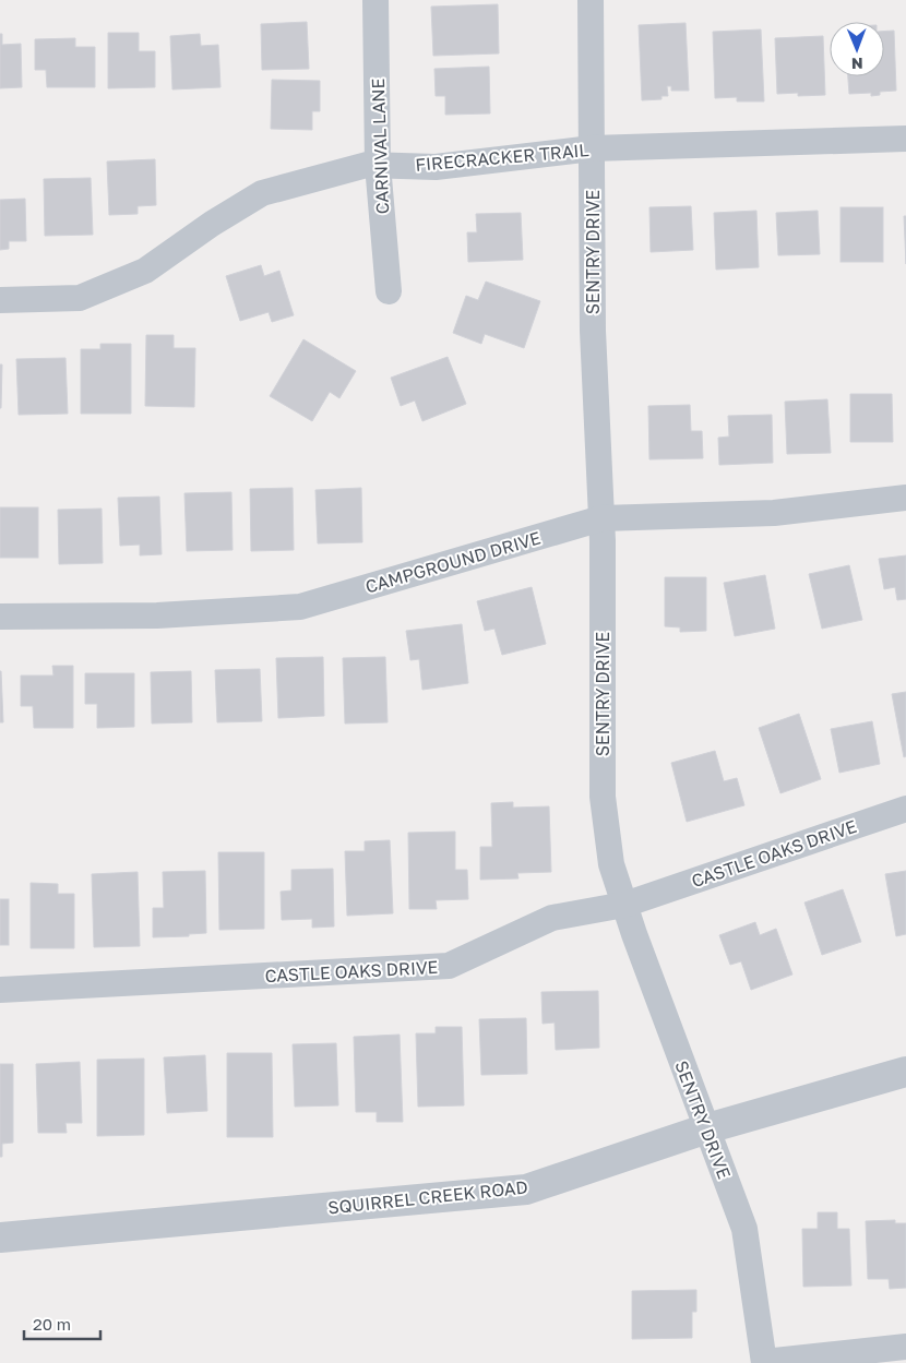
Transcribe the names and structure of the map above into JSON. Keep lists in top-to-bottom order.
{
  "streets": {
    "street": [
      "CARNIVAL LANE",
      "FIRECRACKER TRAIL",
      "SENTRY DRIVE",
      "CAMPGROUND DRIVE",
      "CASTLE OAKS DRIVE",
      "SQUIRREL CREEK ROAD"
    ]
  },
  "crossings": [
    ["CARNIVAL LANE", "FIRECRACKER TRAIL"],
    ["FIRECRACKER TRAIL", "SENTRY DRIVE"],
    ["SENTRY DRIVE", "CAMPGROUND DRIVE"],
    ["SENTRY DRIVE", "CASTLE OAKS DRIVE"],
    ["SENTRY DRIVE", "SQUIRREL CREEK ROAD"]
  ],
  "scale_bar": "20 m",
  "north": "bottom"
}
